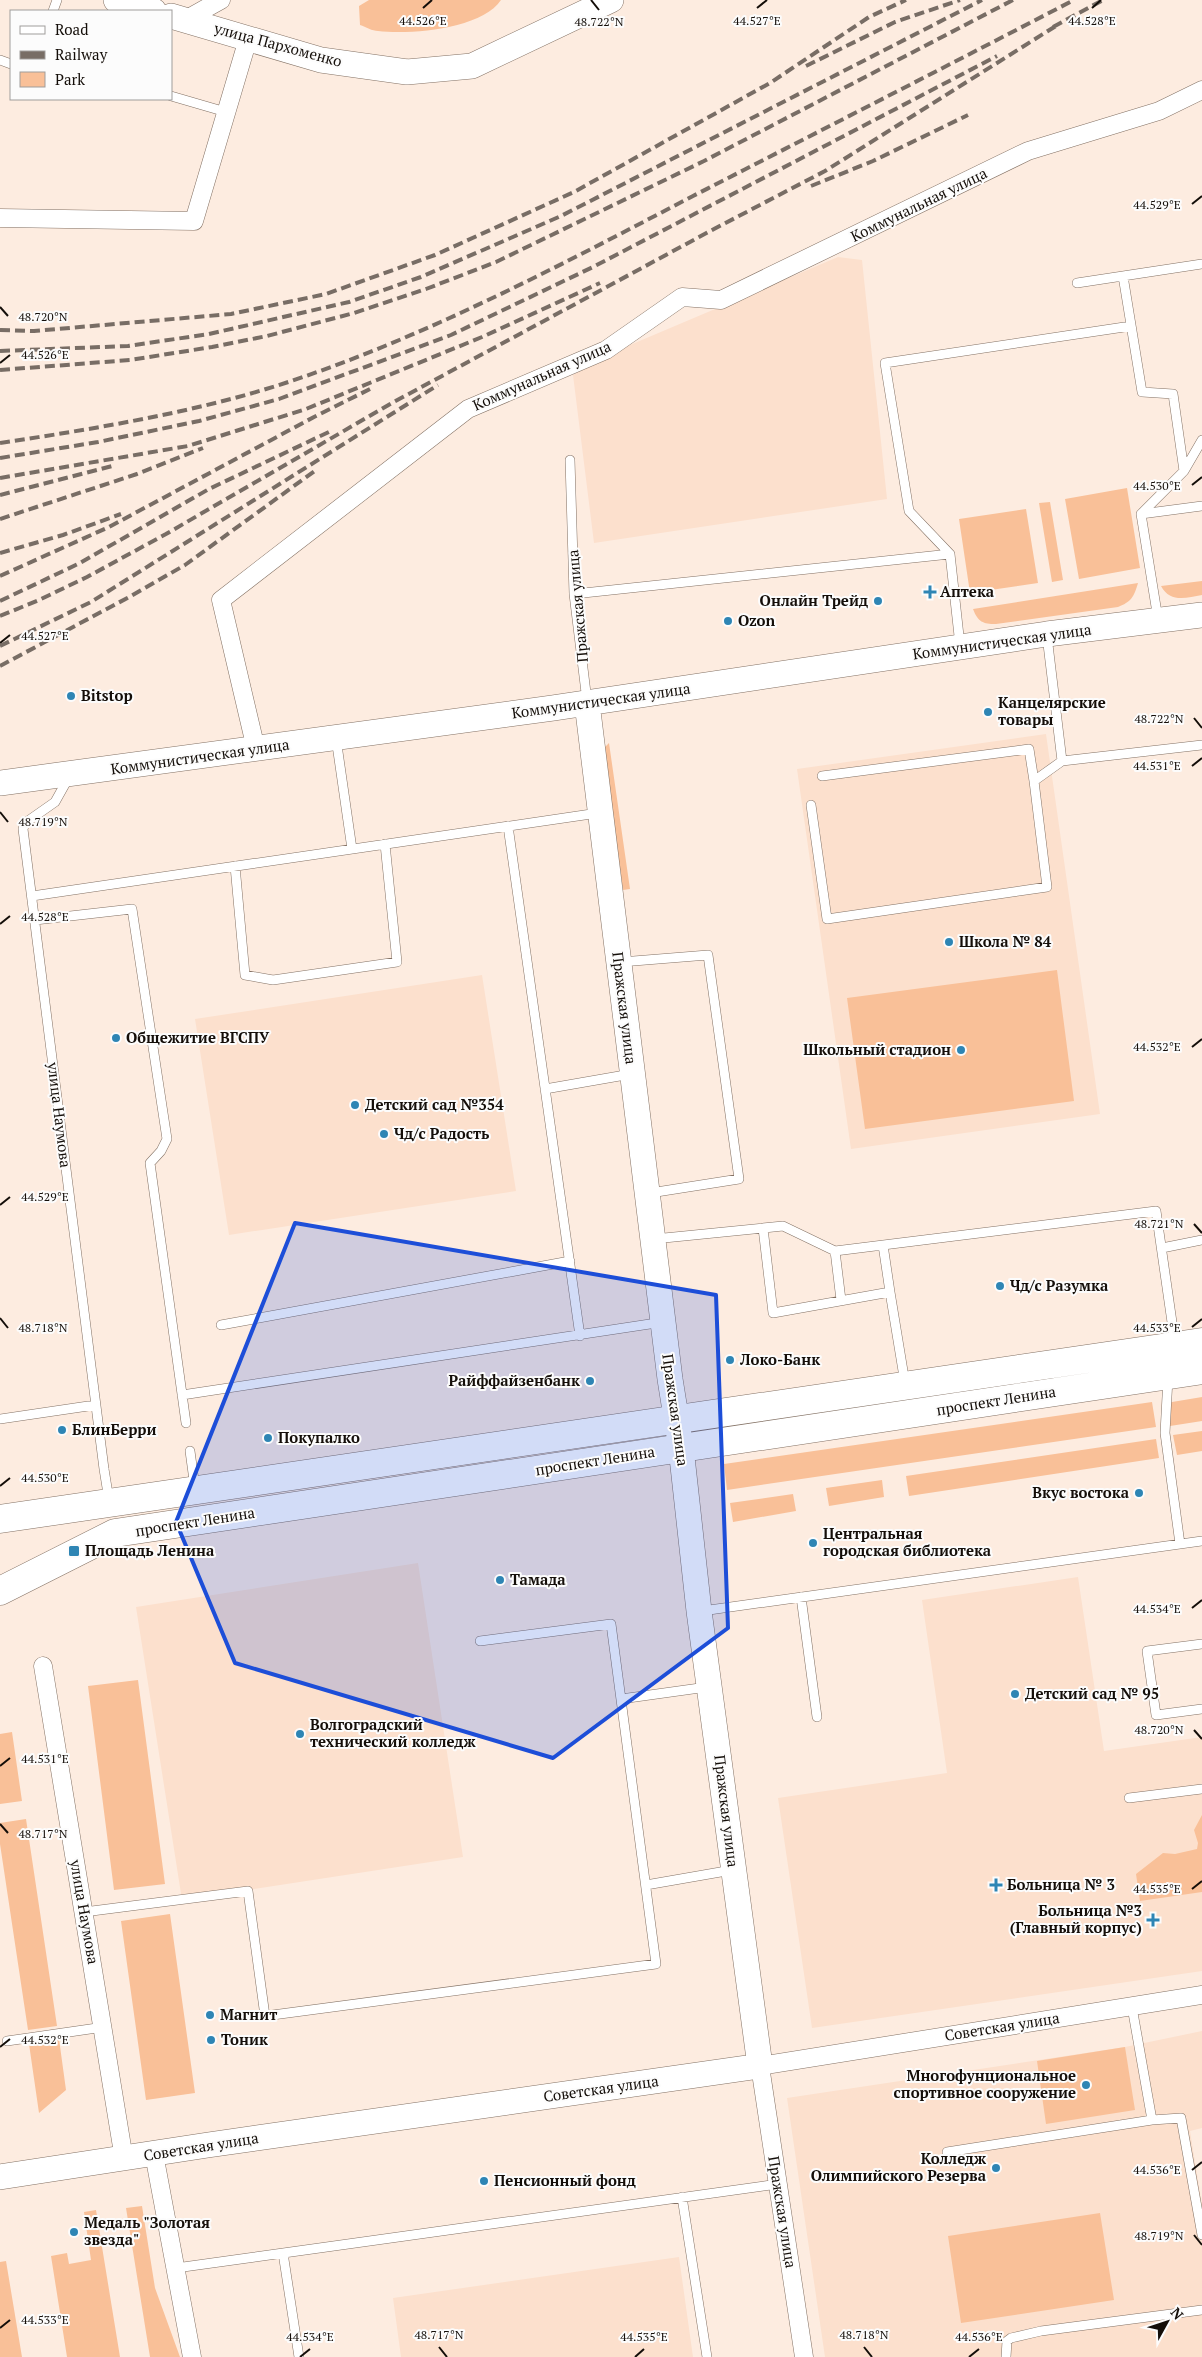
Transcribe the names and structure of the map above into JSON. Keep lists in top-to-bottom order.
{
  "streets": {
    "main road": ["улица Наумова", "проспект Ленина"],
    "street": [
      "улица Пархоменко",
      "Коммунальная улица",
      "Пражская улица",
      "Коммунистическая улица",
      "Советская улица"
    ]
  },
  "crossings": [
    ["Коммунальная улица", "Коммунистическая улица"],
    ["Пражская улица", "Коммунистическая улица"],
    ["Пражская улица", "проспект Ленина"],
    ["Пражская улица", "Советская улица"],
    ["Коммунистическая улица", "улица Наумова"],
    ["улица Наумова", "проспект Ленина"],
    ["улица Наумова", "Советская улица"]
  ],
  "places": {
    "health": ["Аптека", "Больница № 3", "Больница №3 (Главный корпус)"],
    "other": [
      "Онлайн Трейд",
      "Ozon",
      "Bitstop",
      "Канцелярские товары",
      "Школа № 84",
      "Общежитие ВГСПУ",
      "Школьный стадион",
      "Детский сад №354",
      "Чд/с Радость",
      "Чд/с Разумка",
      "Локо-Банк",
      "Райффайзенбанк",
      "БлинБерри",
      "Покупалко",
      "Вкус востока",
      "Центральная городская библиотека",
      "Тамада",
      "Детский сад № 95",
      "Волгоградский технический колледж",
      "Магнит",
      "Тоник",
      "Многофунциональное спортивное сооружение",
      "Колледж Олимпийского Резерва",
      "Пенсионный фонд",
      "Медаль \"Золотая звезда\""
    ],
    "transit": ["Площадь Ленина"]
  },
  "legend": ["Road", "Railway", "Park"],
  "north": "top right",
  "coordinates": [
    "44.526°E",
    "44.527°E",
    "44.528°E",
    "48.722°N",
    "44.529°E",
    "48.720°N",
    "44.530°E",
    "44.531°E",
    "48.719°N",
    "44.532°E",
    "48.721°N",
    "44.533°E",
    "48.718°N",
    "44.534°E",
    "48.717°N",
    "44.535°E",
    "44.536°E"
  ]
}
